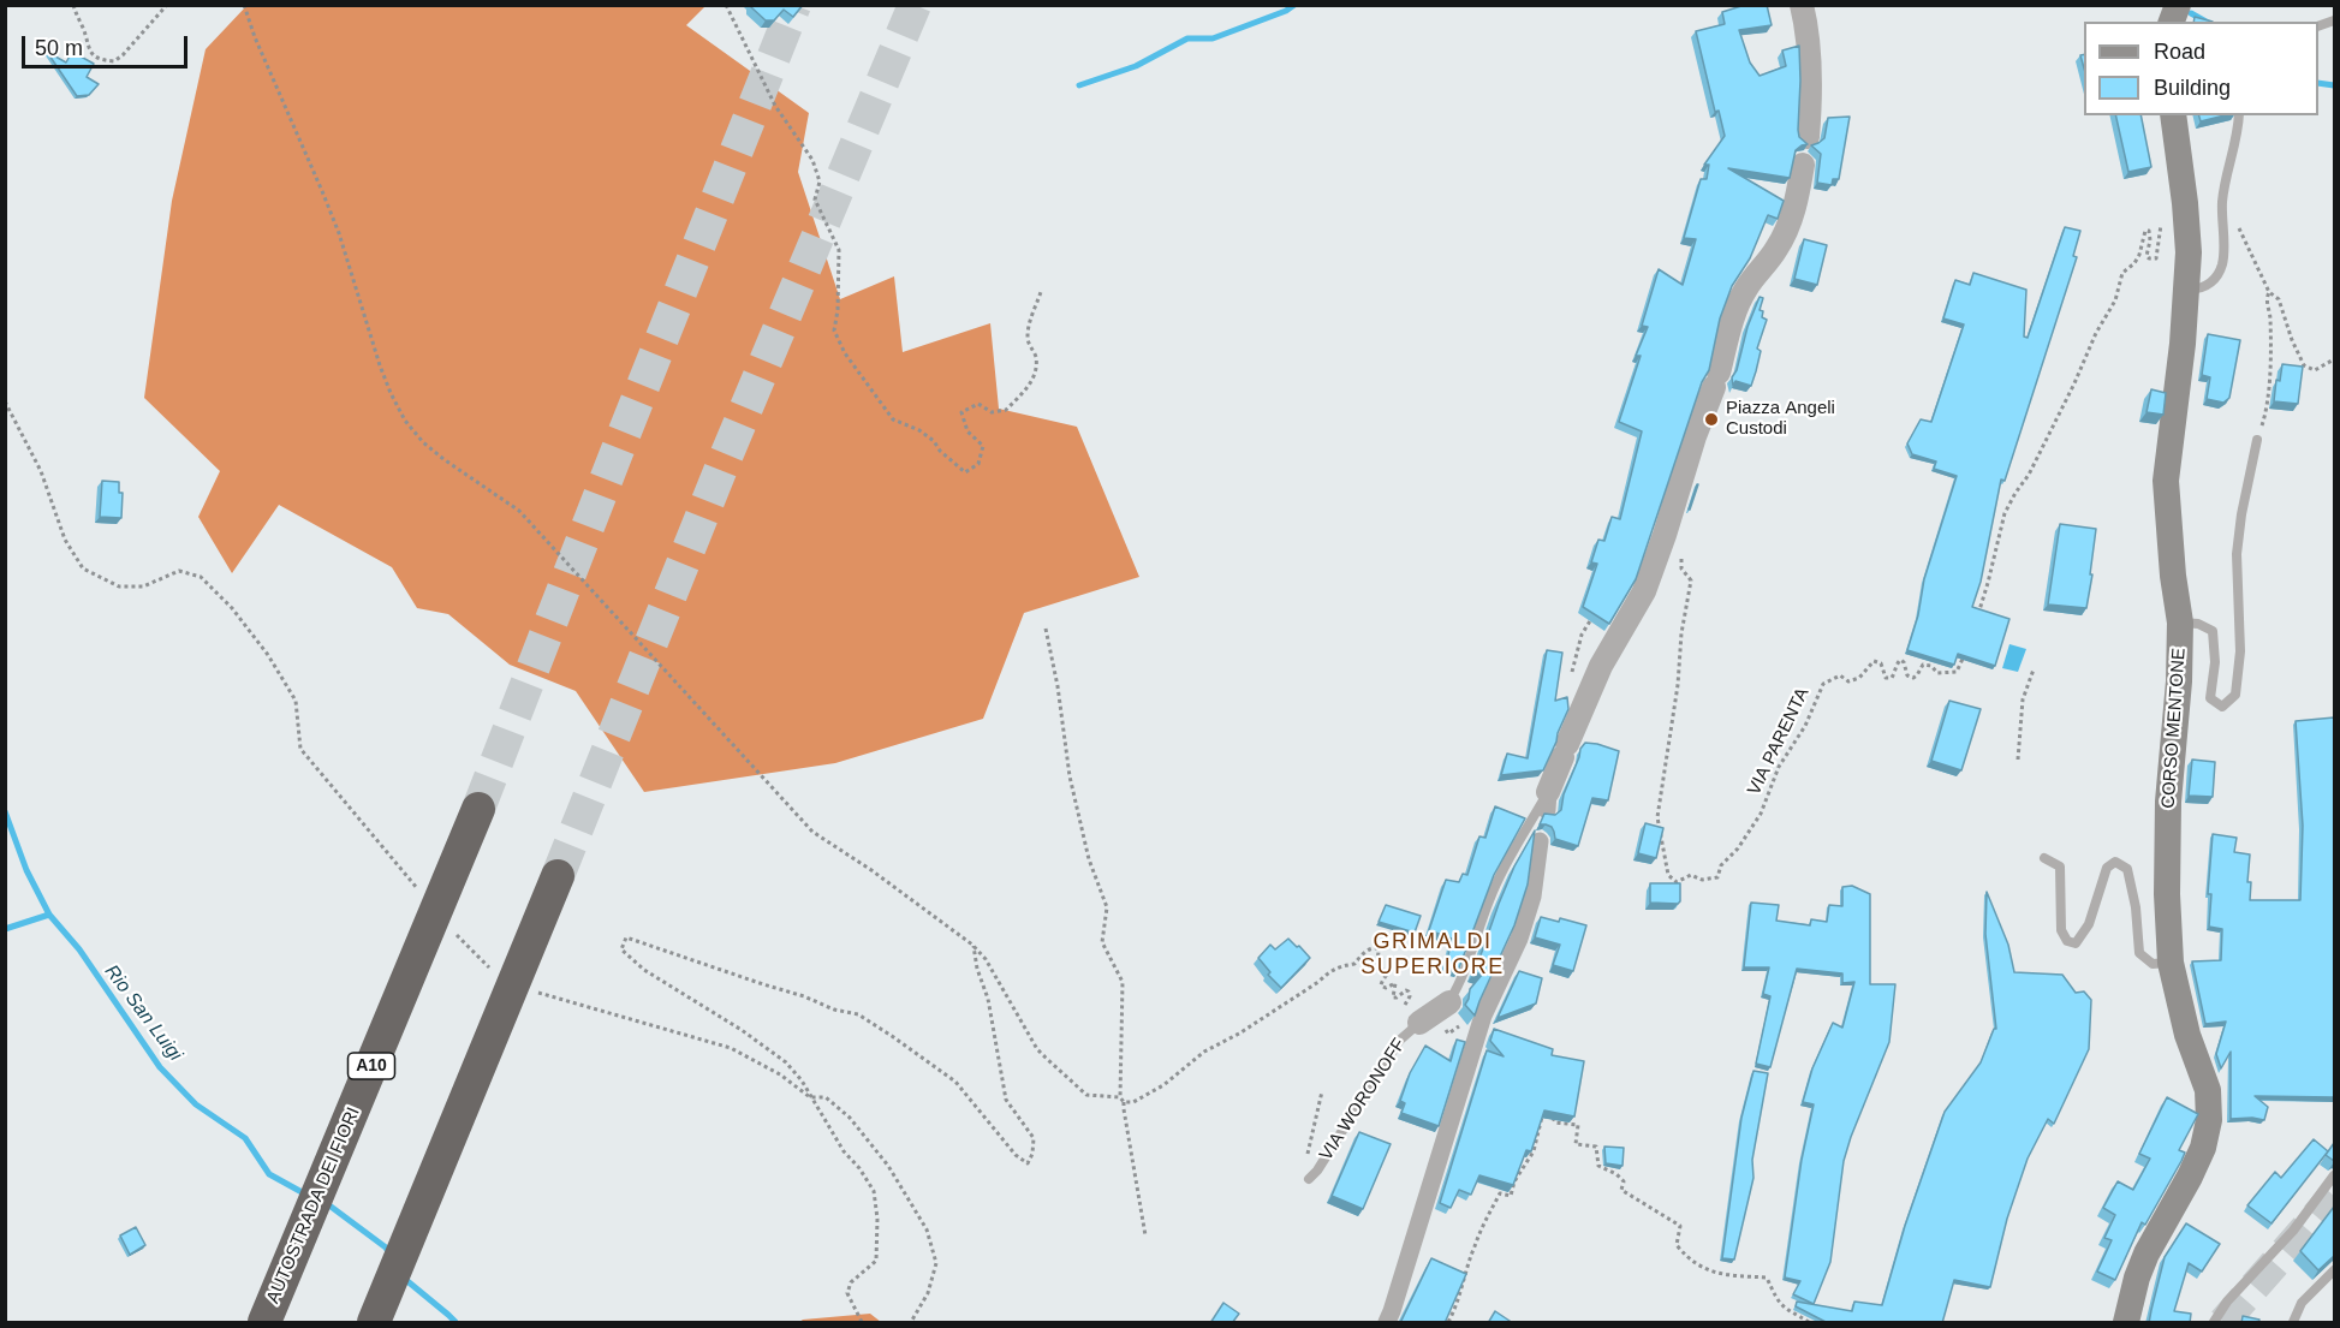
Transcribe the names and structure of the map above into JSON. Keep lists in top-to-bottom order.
{
  "streets": {
    "highway": ["A10", "AUTOSTRADA DEI FIORI"],
    "main road": ["CORSO MENTONE"],
    "street": ["VIA WORONOFF"],
    "path": ["VIA PARENTA"]
  },
  "districts": ["GRIMALDI SUPERIORE"],
  "water": ["Rio San Luigi"],
  "places": ["Piazza Angeli Custodi"],
  "legend": ["Road", "Building"],
  "scale_bar": "50 m"
}
